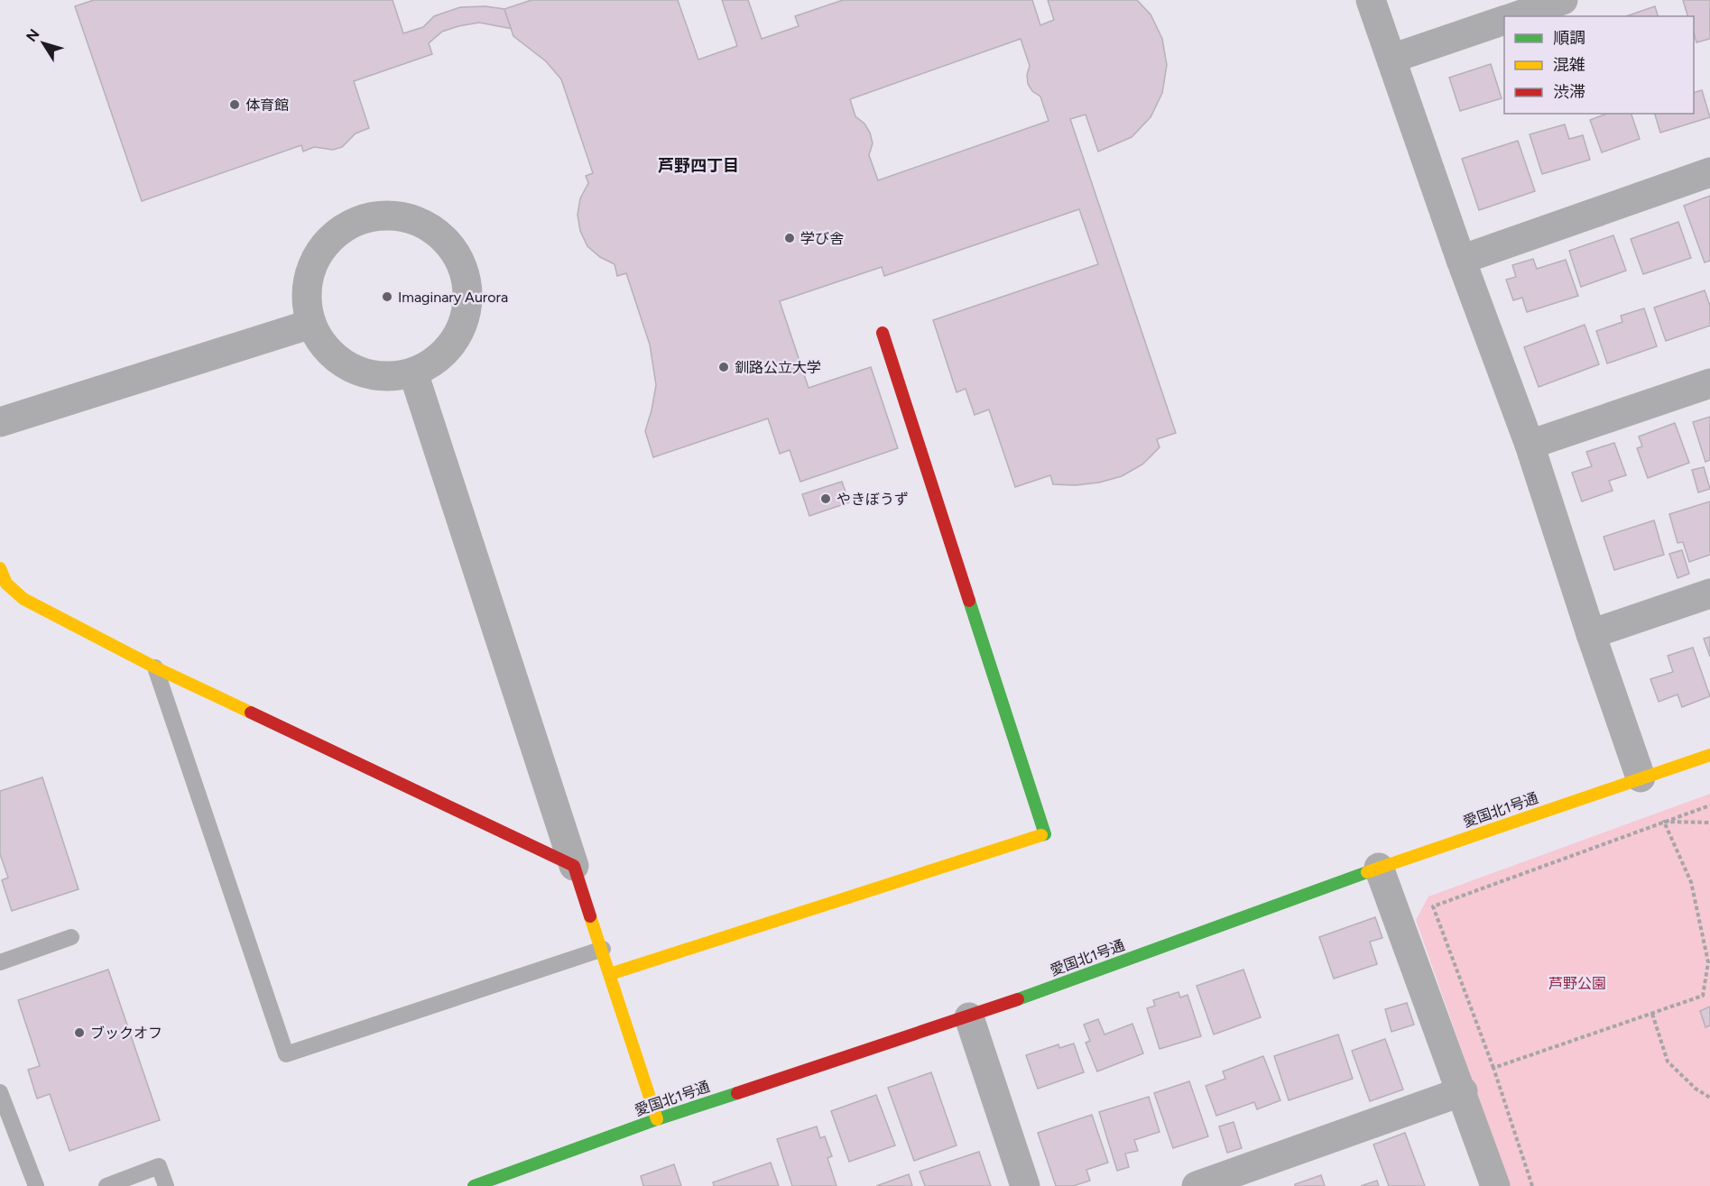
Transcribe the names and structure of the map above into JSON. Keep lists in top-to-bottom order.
{
  "streets": {
    "street": ["愛国北1号通"]
  },
  "districts": ["芦野四丁目"],
  "parks": ["芦野公園"],
  "places": [
    "体育館",
    "学び舎",
    "Imaginary Aurora",
    "釧路公立大学",
    "やきぼうず",
    "ブックオフ"
  ],
  "legend": ["順調", "混雑", "渋滞"],
  "north": "top left"
}
